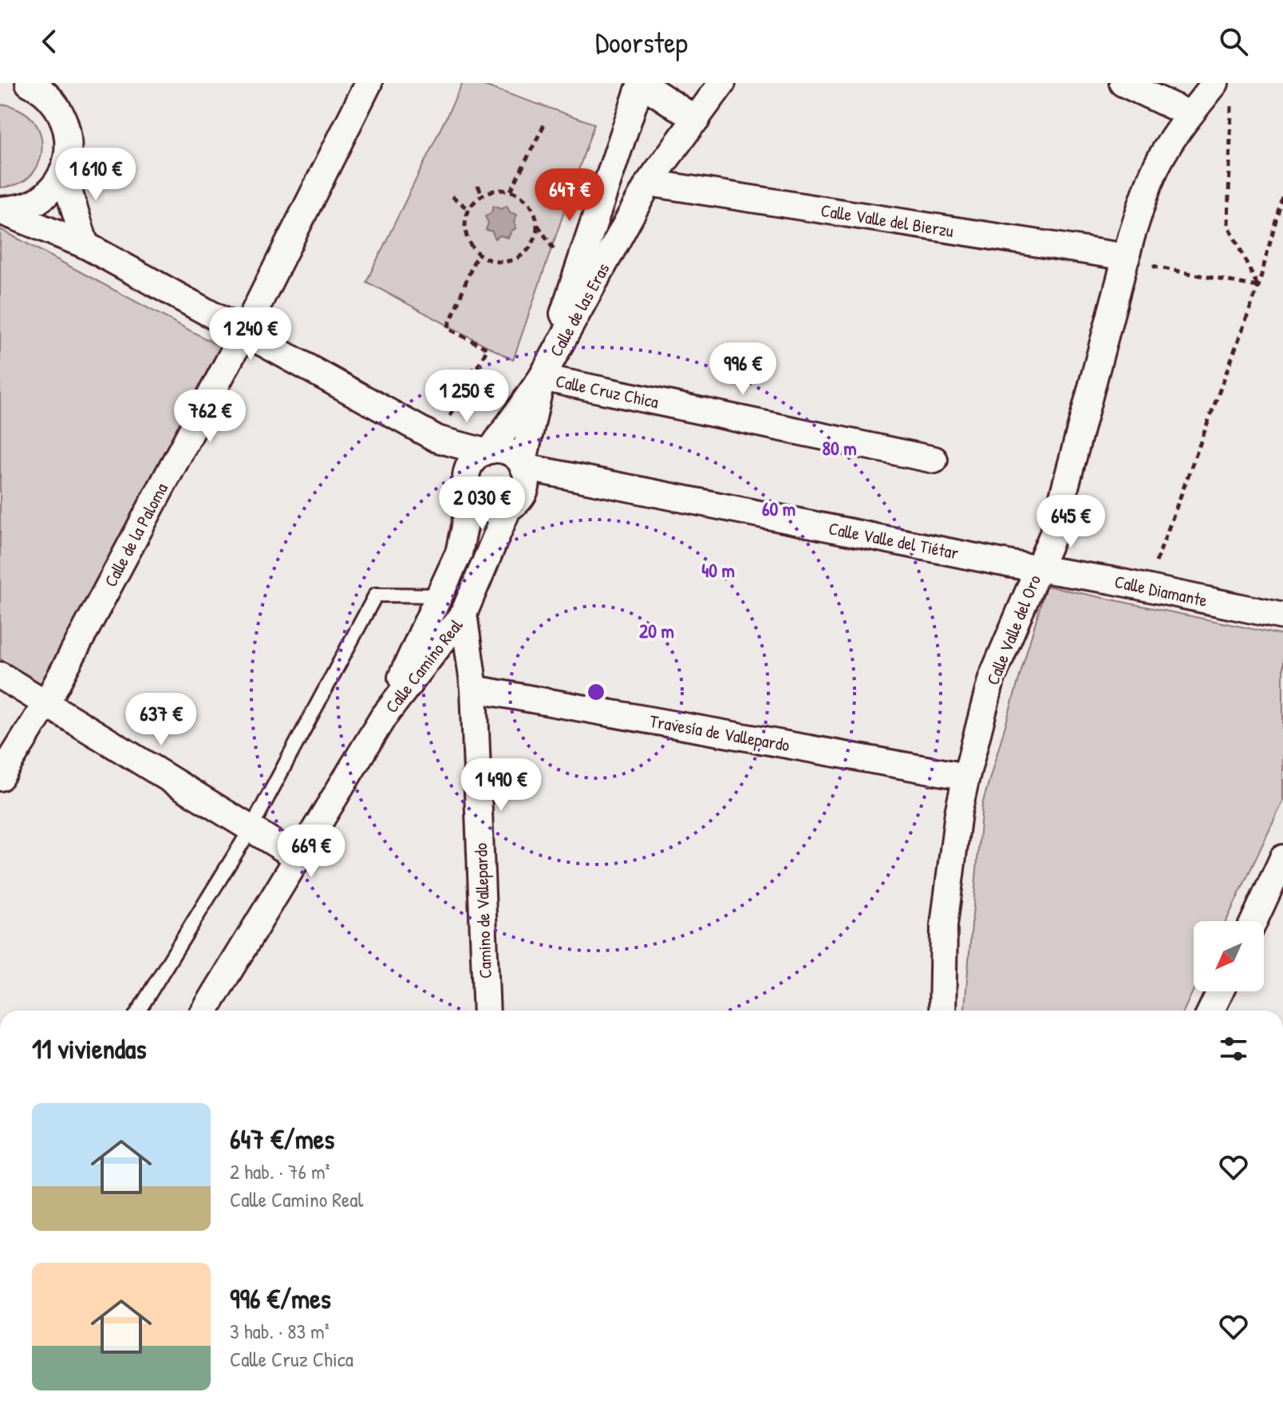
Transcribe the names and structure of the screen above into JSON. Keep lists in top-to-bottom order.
{
  "streets": {
    "street": [
      "Calle Valle del Bierzu",
      "Calle de las Eras",
      "Calle Cruz Chica",
      "Calle de la Paloma",
      "Calle Valle del Tiétar",
      "Calle Diamante",
      "Calle Valle del Oro",
      "Calle Camino Real",
      "Travesía de Vallepardo",
      "Camino de Vallepardo"
    ]
  },
  "crossings": [
    ["Calle Valle del Bierzu", "Calle de las Eras"],
    ["Calle Valle del Bierzu", "Calle Valle del Oro"],
    ["Calle de las Eras", "Calle Cruz Chica"],
    ["Calle Valle del Tiétar", "Calle Diamante"],
    ["Calle Valle del Tiétar", "Calle Valle del Oro"],
    ["Calle Valle del Tiétar", "Calle Camino Real"],
    ["Calle Diamante", "Calle Valle del Oro"],
    ["Calle Valle del Oro", "Travesía de Vallepardo"],
    ["Calle Camino Real", "Camino de Vallepardo"],
    ["Travesía de Vallepardo", "Camino de Vallepardo"]
  ],
  "north": "bottom left",
  "page": {
    "header": "Doorstep",
    "price": [
      "1 610 €",
      "647 €",
      "1 240 €",
      "996 €",
      "1 250 €",
      "762 €",
      "2 030 €",
      "645 €",
      "637 €",
      "1 490 €",
      "669 €"
    ],
    "heading": "11 viviendas",
    "list": [
      {
        "name": "647 €/mes",
        "note": "2 hab. · 76 m² · Calle Camino Real"
      },
      {
        "name": "996 €/mes",
        "note": "3 hab. · 83 m² · Calle Cruz Chica"
      }
    ]
  },
  "rings": [
    "80 m",
    "60 m",
    "40 m",
    "20 m"
  ]
}
